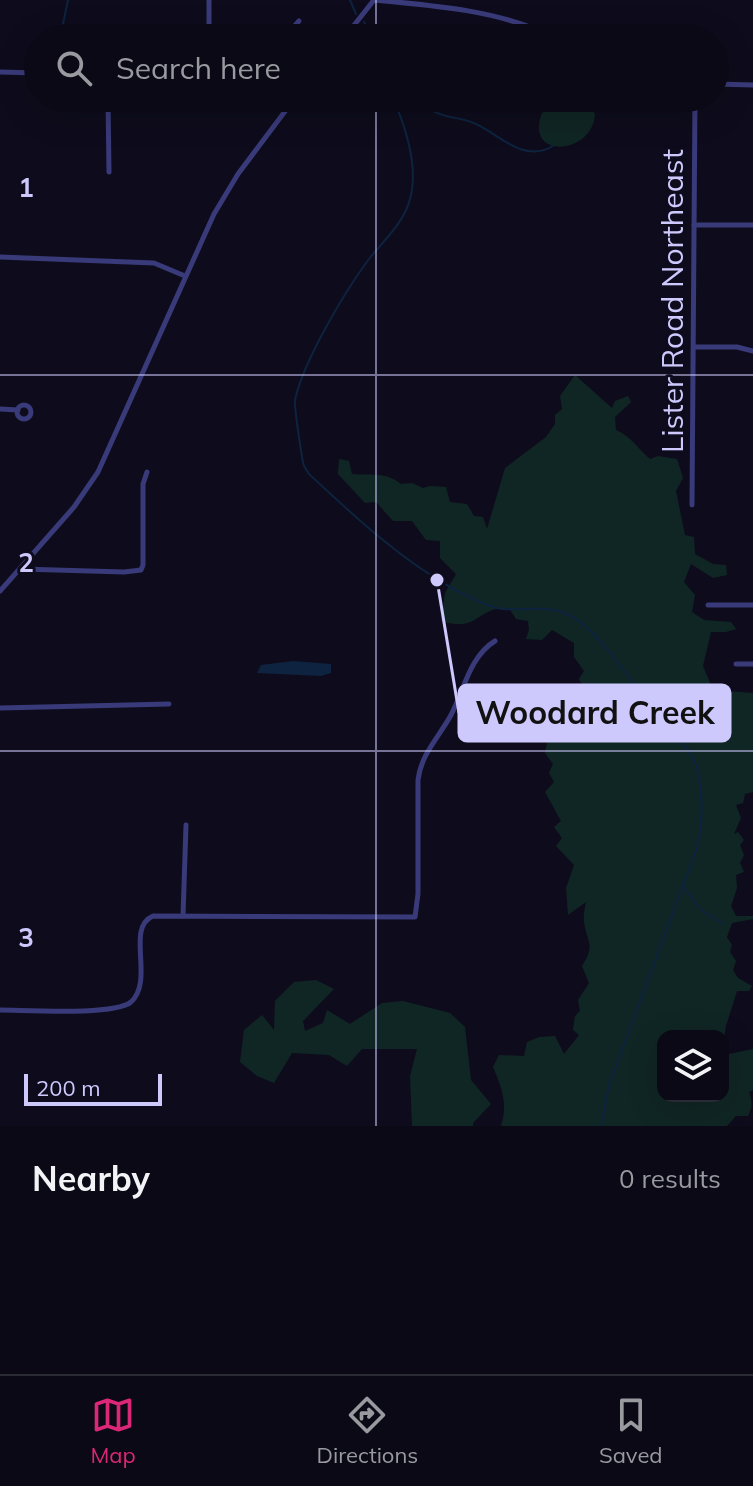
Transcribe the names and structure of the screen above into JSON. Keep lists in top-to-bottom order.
{
  "streets": {
    "street": ["Lister Road Northeast"]
  },
  "places": ["Woodard Creek"],
  "scale_bar": "200 m",
  "page": {
    "search": "Search here",
    "scale": "200 m",
    "heading": ["Nearby", "0 results"],
    "nav": ["Map", "Directions", "Saved"]
  },
  "grid": {
    "rows": ["1", "2", "3"]
  }
}
